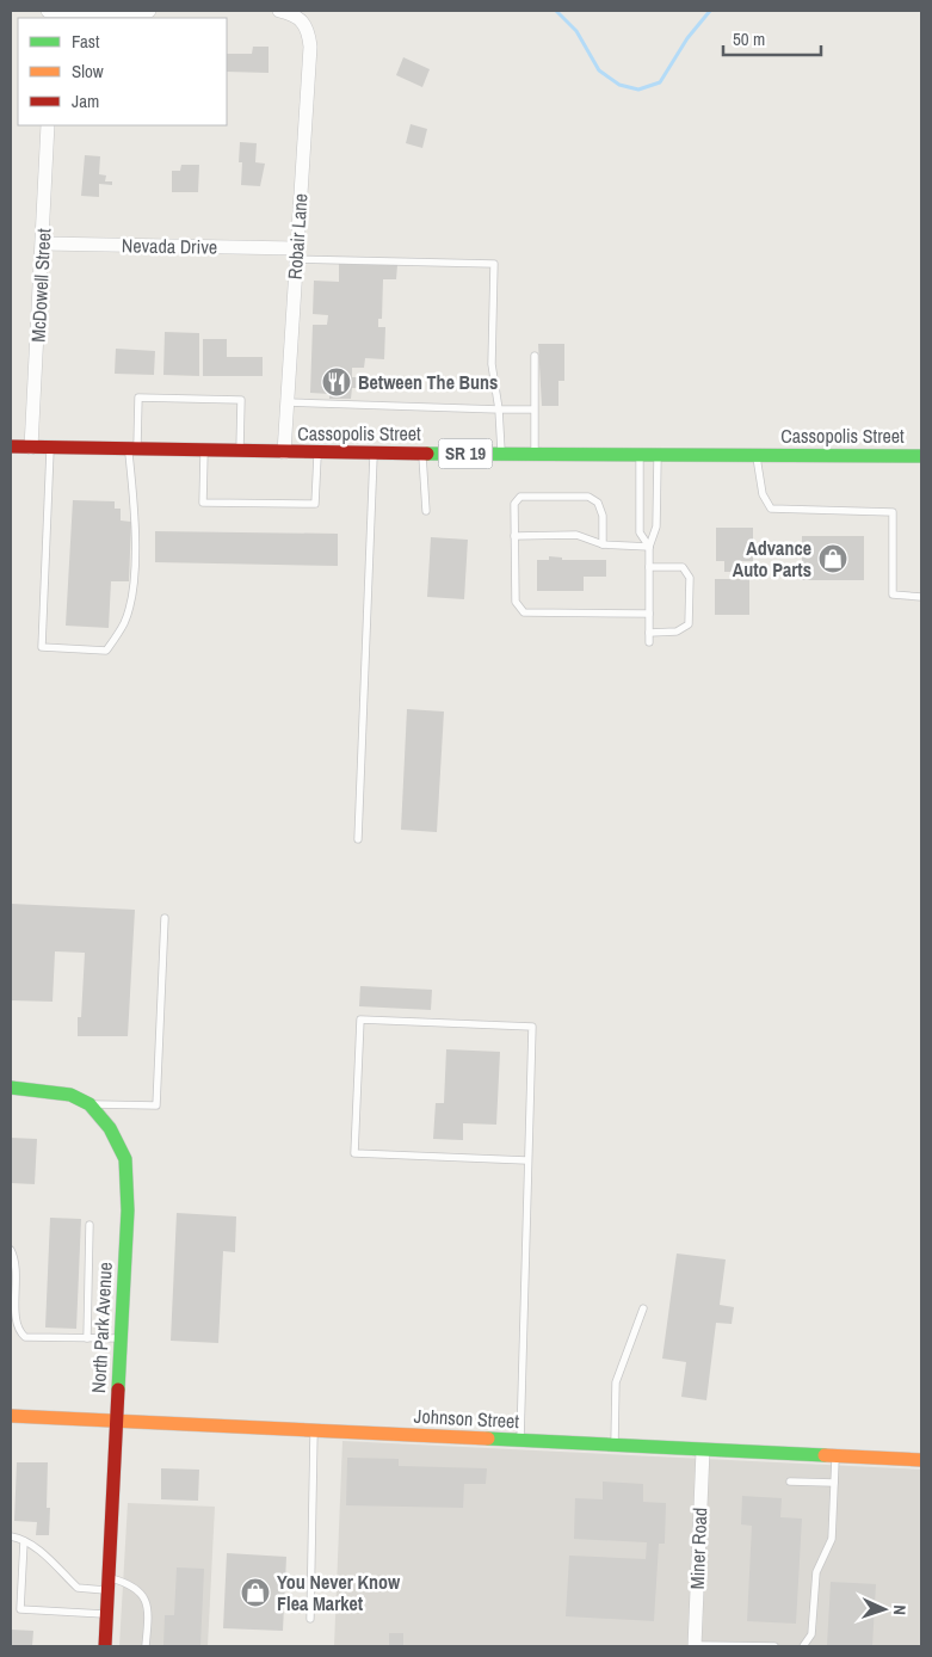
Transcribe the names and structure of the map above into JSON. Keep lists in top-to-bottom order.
{
  "streets": {
    "street": [
      "Robair Lane",
      "Nevada Drive",
      "McDowell Street",
      "Cassopolis Street",
      "SR 19",
      "North Park Avenue",
      "Johnson Street",
      "Miner Road"
    ]
  },
  "crossings": [
    ["Robair Lane", "Nevada Drive"],
    ["Robair Lane", "Cassopolis Street"],
    ["Nevada Drive", "McDowell Street"],
    ["McDowell Street", "Cassopolis Street"],
    ["North Park Avenue", "Johnson Street"],
    ["Johnson Street", "Miner Road"]
  ],
  "places": {
    "restaurant": ["Between The Buns"],
    "shop": ["Advance Auto Parts", "You Never Know Flea Market"]
  },
  "legend": ["Fast", "Slow", "Jam"],
  "scale_bar": "50 m",
  "north": "right"
}
